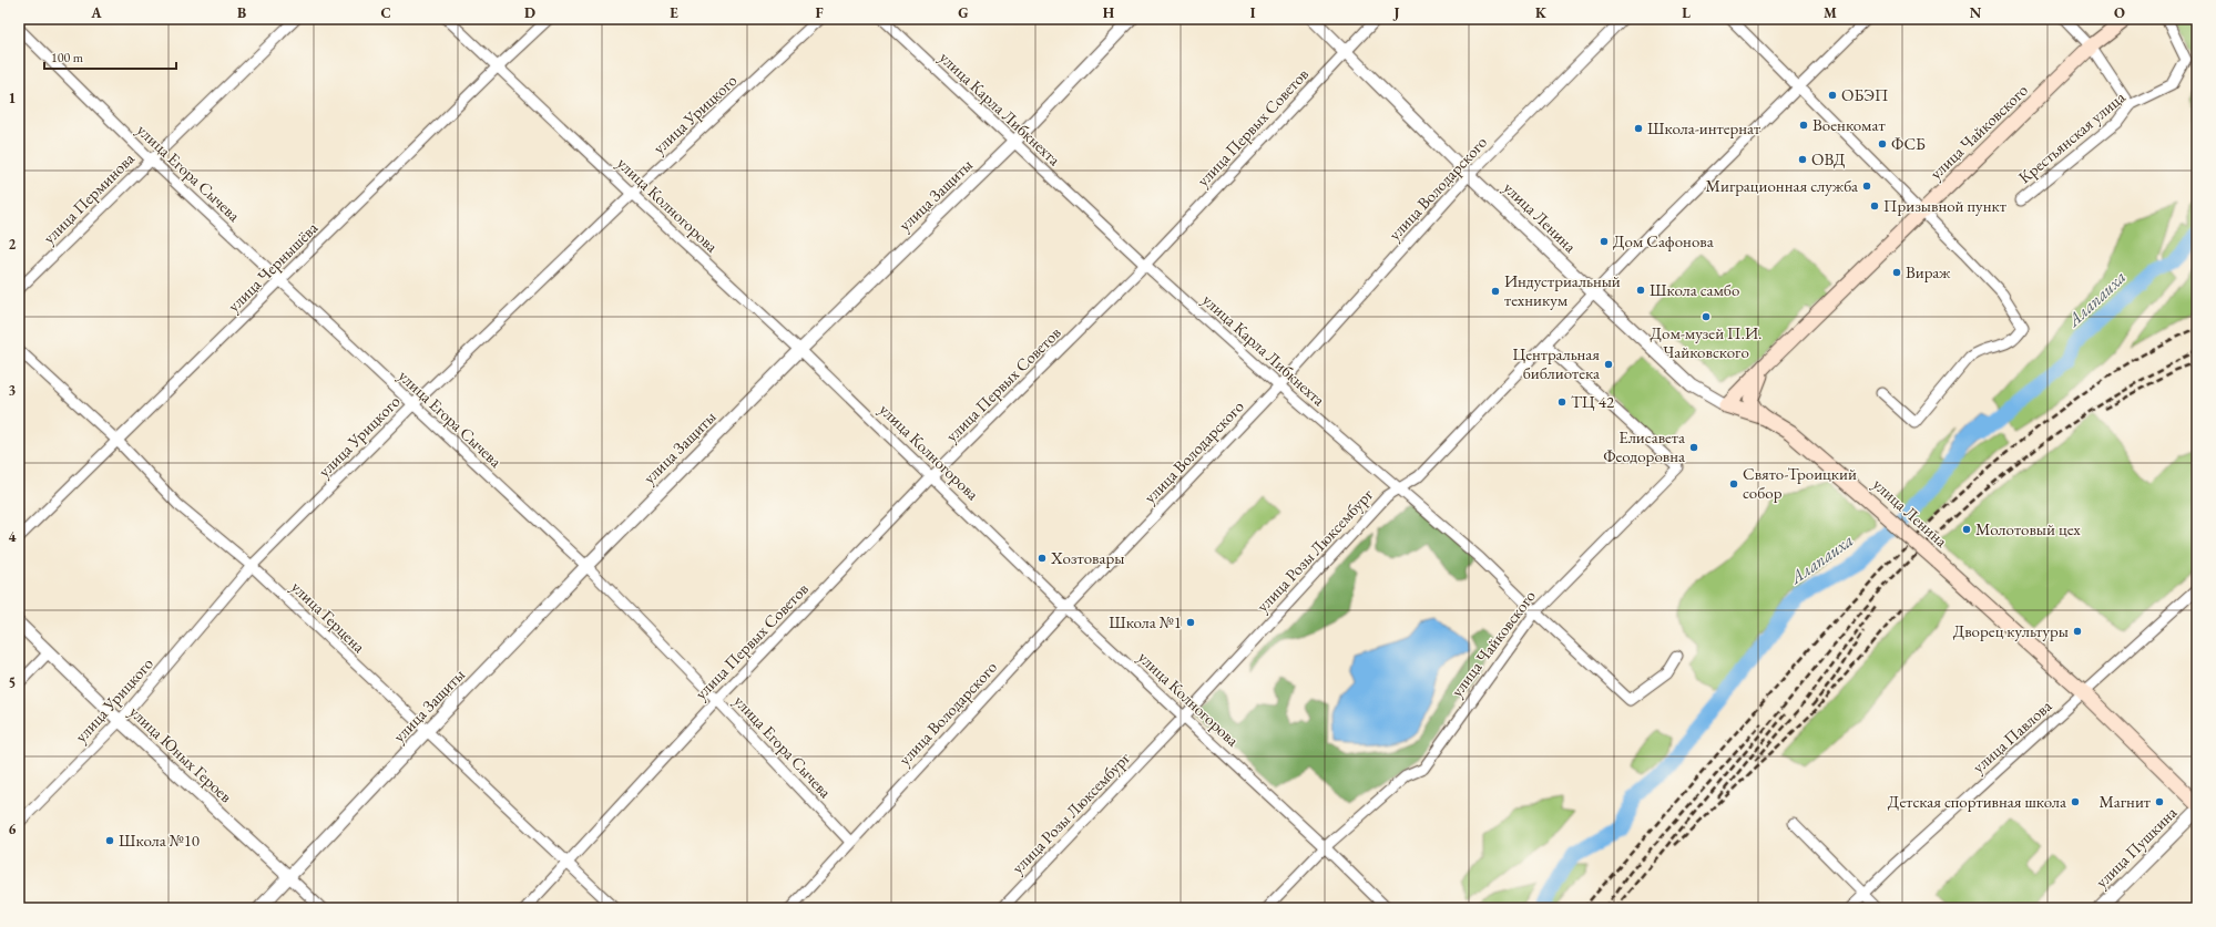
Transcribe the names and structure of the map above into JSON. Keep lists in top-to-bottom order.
{
  "streets": {
    "main road": ["улица Чайковского", "улица Ленина"],
    "street": [
      "улица Карла Либкнехта",
      "улица Урицкого",
      "улица Первых Советов",
      "Крестьянская улица",
      "улица Егора Сычева",
      "улица Володарского",
      "улица Защиты",
      "улица Перминова",
      "улица Колногорова",
      "улица Чернышёва",
      "улица Розы Люксембург",
      "улица Герцена",
      "улица Павлова",
      "улица Юных Героев",
      "улица Пушкина"
    ]
  },
  "crossings": [
    ["улица Карла Либкнехта", "улица Первых Советов"],
    ["улица Карла Либкнехта", "улица Чайковского"],
    ["улица Карла Либкнехта", "улица Володарского"],
    ["улица Карла Либкнехта", "улица Защиты"],
    ["улица Карла Либкнехта", "улица Розы Люксембург"],
    ["улица Урицкого", "улица Егора Сычева"],
    ["улица Урицкого", "улица Колногорова"],
    ["улица Урицкого", "улица Герцена"],
    ["улица Урицкого", "улица Юных Героев"],
    ["улица Первых Советов", "улица Егора Сычева"],
    ["улица Первых Советов", "улица Колногорова"],
    ["улица Первых Советов", "улица Ленина"],
    ["улица Первых Советов", "улица Герцена"],
    ["улица Чайковского", "улица Колногорова"],
    ["улица Чайковского", "улица Ленина"],
    ["улица Чайковского", "улица Розы Люксембург"],
    ["улица Егора Сычева", "улица Володарского"],
    ["улица Егора Сычева", "улица Защиты"],
    ["улица Егора Сычева", "улица Перминова"],
    ["улица Егора Сычева", "улица Чернышёва"],
    ["улица Володарского", "улица Колногорова"],
    ["улица Володарского", "улица Ленина"],
    ["улица Защиты", "улица Колногорова"],
    ["улица Защиты", "улица Герцена"],
    ["улица Защиты", "улица Юных Героев"],
    ["улица Колногорова", "улица Чернышёва"],
    ["улица Колногорова", "улица Розы Люксембург"],
    ["улица Ленина", "улица Розы Люксембург"],
    ["улица Ленина", "улица Павлова"],
    ["улица Чернышёва", "улица Герцена"]
  ],
  "water": ["Алапаиха"],
  "places": [
    "ОБЭП",
    "Военкомат",
    "Школа-интернат",
    "ФСБ",
    "ОВД",
    "Миграционная служба",
    "Призывной пункт",
    "Дом Сафонова",
    "Вираж",
    "Школа самбо",
    "Индустриальный техникум",
    "Дом-музей П.И. Чайковского",
    "Центральная библиотека",
    "ТЦ 42",
    "Елисавета Феодоровна",
    "Свято-Троицкий собор",
    "Молотовый цех",
    "Хозтовары",
    "Школа №1",
    "Дворец культуры",
    "Детская спортивная школа",
    "Магнит",
    "Школа №10"
  ],
  "scale_bar": "100 m",
  "grid": {
    "columns": [
      "A",
      "B",
      "C",
      "D",
      "E",
      "F",
      "G",
      "H",
      "I",
      "J",
      "K",
      "L",
      "M",
      "N",
      "O"
    ],
    "rows": [
      "1",
      "2",
      "3",
      "4",
      "5",
      "6"
    ]
  }
}
